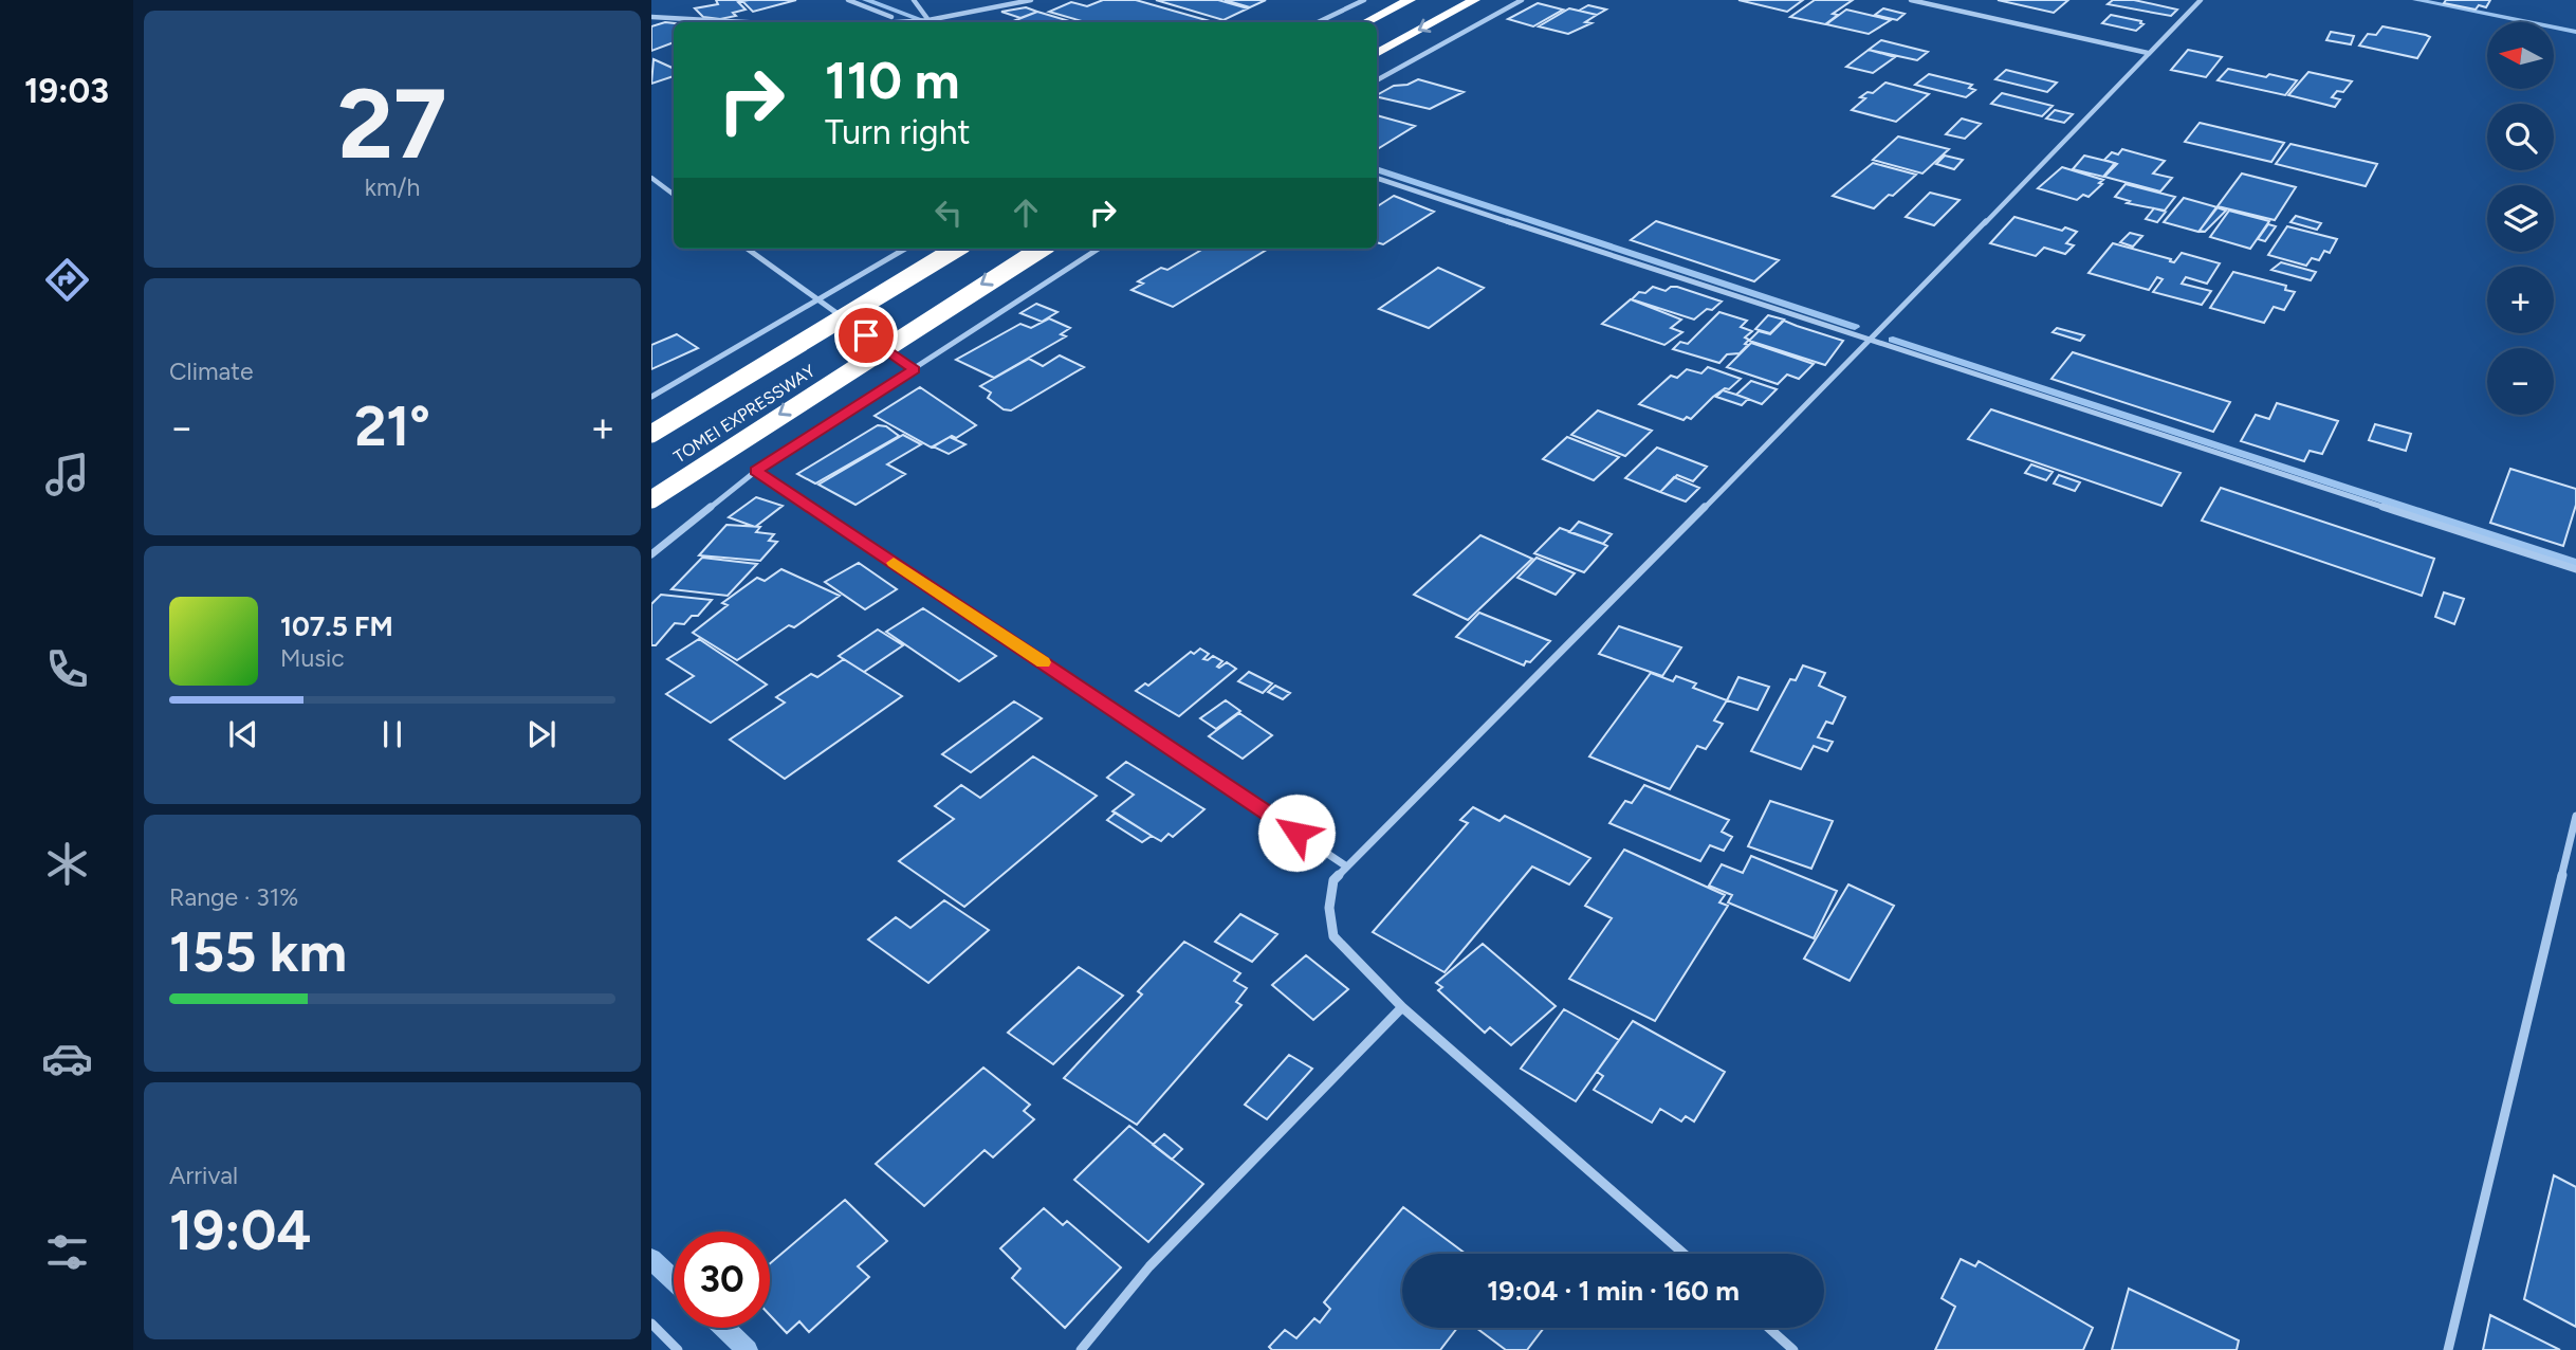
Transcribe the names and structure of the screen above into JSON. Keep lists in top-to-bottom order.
{
  "streets": {
    "highway": ["TOMEI EXPRESSWAY"]
  },
  "north": "left",
  "page": {
    "tabs": "19:03",
    "tile": [
      ["27", "km/h"],
      "Climate",
      ["Range · 31%", "155 km"],
      ["Arrival", "19:04"]
    ],
    "map_buttons": ["+", "−"],
    "turn": ["110 m", "Turn right"],
    "heat": ["−", "21°", "+"],
    "song": ["107.5 FM", "Music"],
    "limit": "30",
    "trip": "19:04 · 1 min · 160 m"
  }
}
